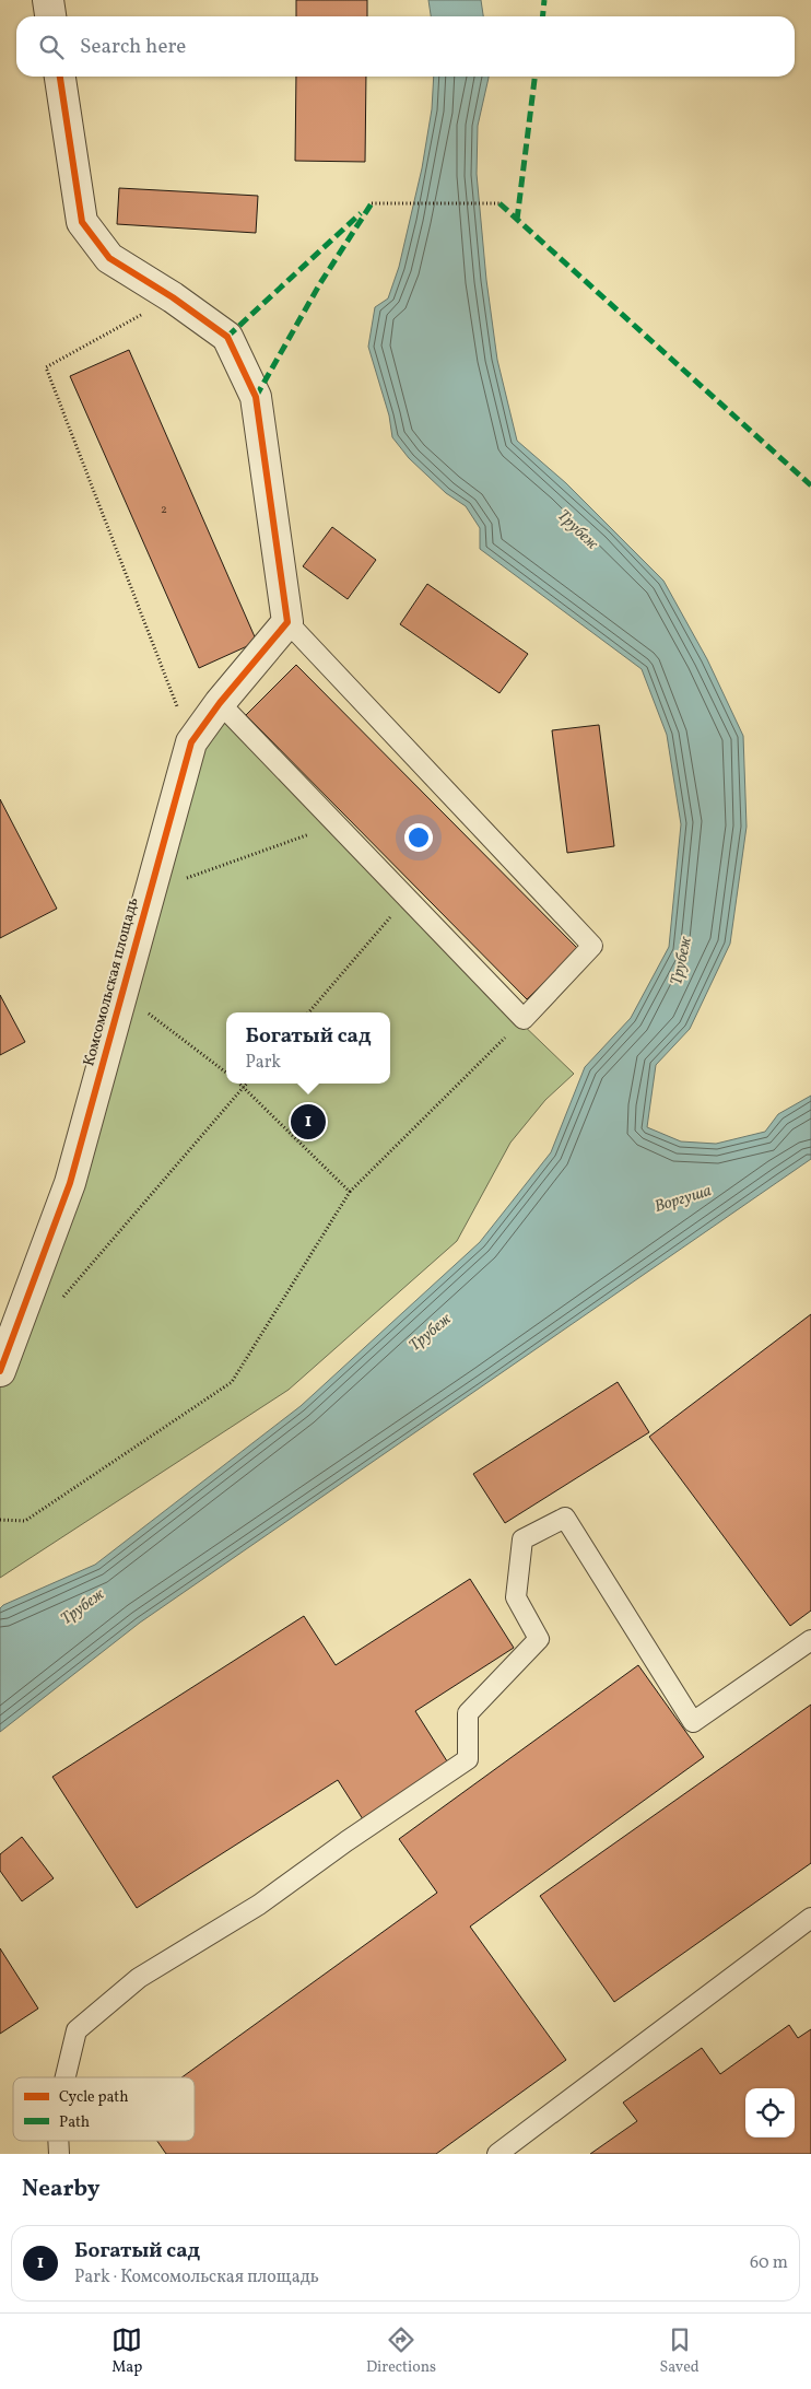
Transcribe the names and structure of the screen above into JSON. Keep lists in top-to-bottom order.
{
  "streets": {
    "street": ["Комсомольская площадь"]
  },
  "water": ["Трубеж", "Воргуша"],
  "house_numbers": ["2"],
  "legend": ["Cycle path", "Path"],
  "page": {
    "search": "Search here",
    "popup": ["Богатый сад", "Park"],
    "pins": "1",
    "heading": "Nearby",
    "list": [
      {
        "mark": "1",
        "name": "Богатый сад",
        "note": "Park · Комсомольская площадь",
        "value": "60 m"
      }
    ],
    "nav": ["Map", "Directions", "Saved"]
  }
}
